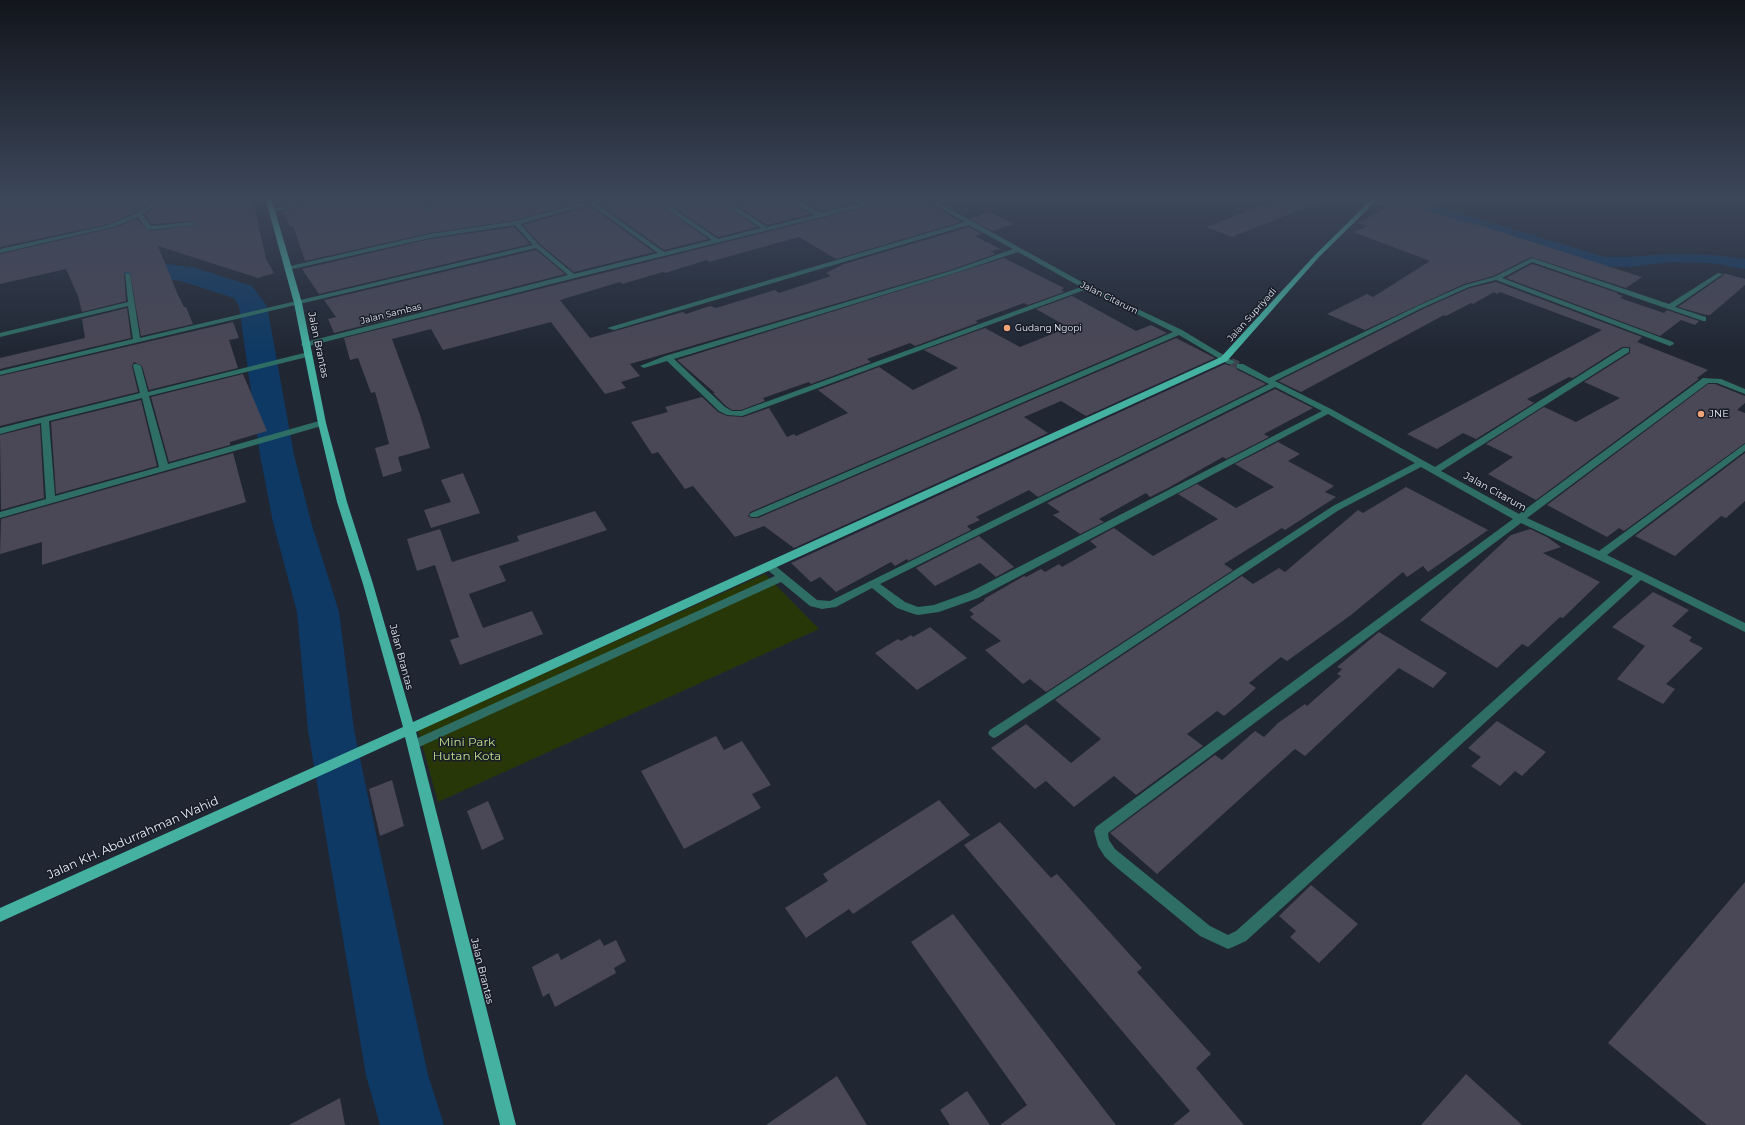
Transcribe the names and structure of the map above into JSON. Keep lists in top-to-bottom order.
{
  "streets": {
    "main road": ["Jalan Supriyadi", "Jalan Brantas", "Jalan KH. Abdurrahman Wahid"],
    "street": ["Jalan Citarum", "Jalan Sambas"]
  },
  "crossings": [
    ["Jalan Citarum", "Jalan Supriyadi"],
    ["Jalan Citarum", "Jalan KH. Abdurrahman Wahid"],
    ["Jalan Sambas", "Jalan Brantas"],
    ["Jalan Supriyadi", "Jalan KH. Abdurrahman Wahid"],
    ["Jalan Brantas", "Jalan KH. Abdurrahman Wahid"]
  ],
  "parks": ["Mini Park Hutan Kota"],
  "places": ["Gudang Ngopi", "JNE"]
}
